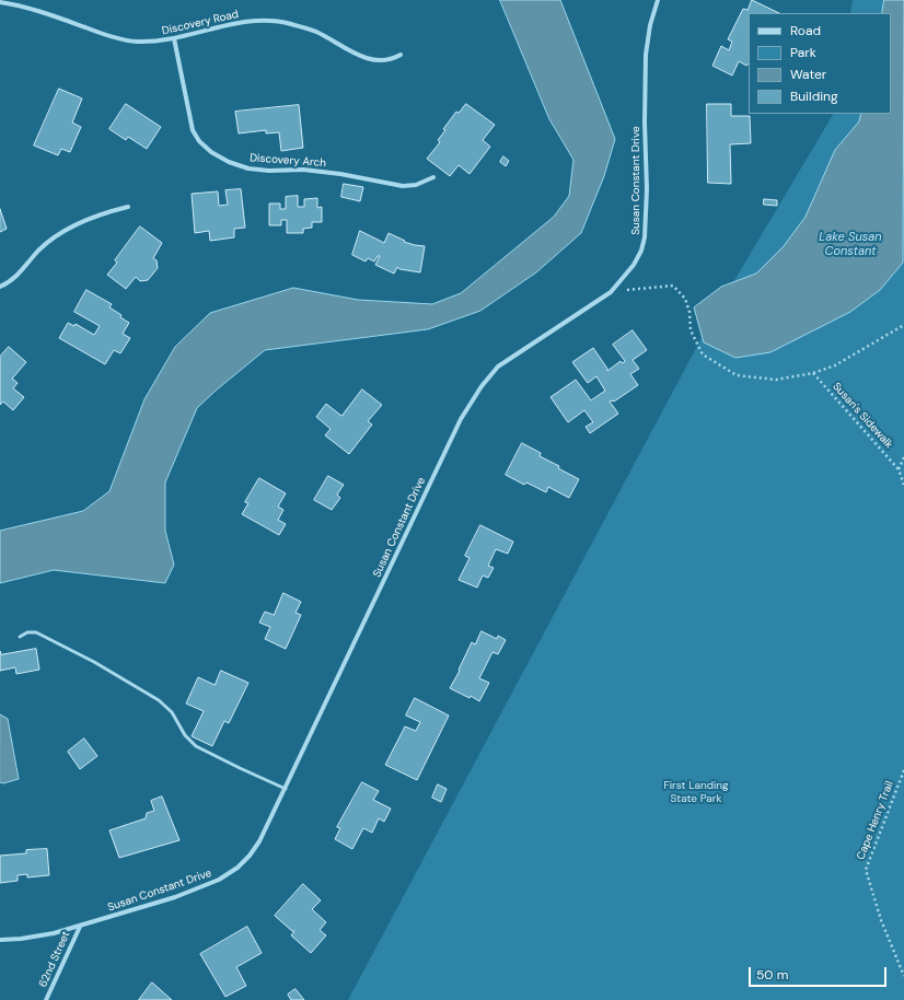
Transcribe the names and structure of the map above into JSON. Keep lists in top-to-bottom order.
{
  "streets": {
    "street": [
      "Discovery Road",
      "Discovery Arch",
      "Susan Constant Drive",
      "62nd Street"
    ],
    "path": ["Susan's Sidewalk", "Cape Henry Trail"]
  },
  "crossings": [
    ["Discovery Road", "Discovery Arch"],
    ["Susan Constant Drive", "Susan's Sidewalk"],
    ["Susan Constant Drive", "62nd Street"]
  ],
  "water": ["Lake Susan Constant"],
  "parks": ["First Landing State Park"],
  "legend": [
    "Road",
    "Park",
    "Water",
    "Building"
  ],
  "scale_bar": "50 m"
}
